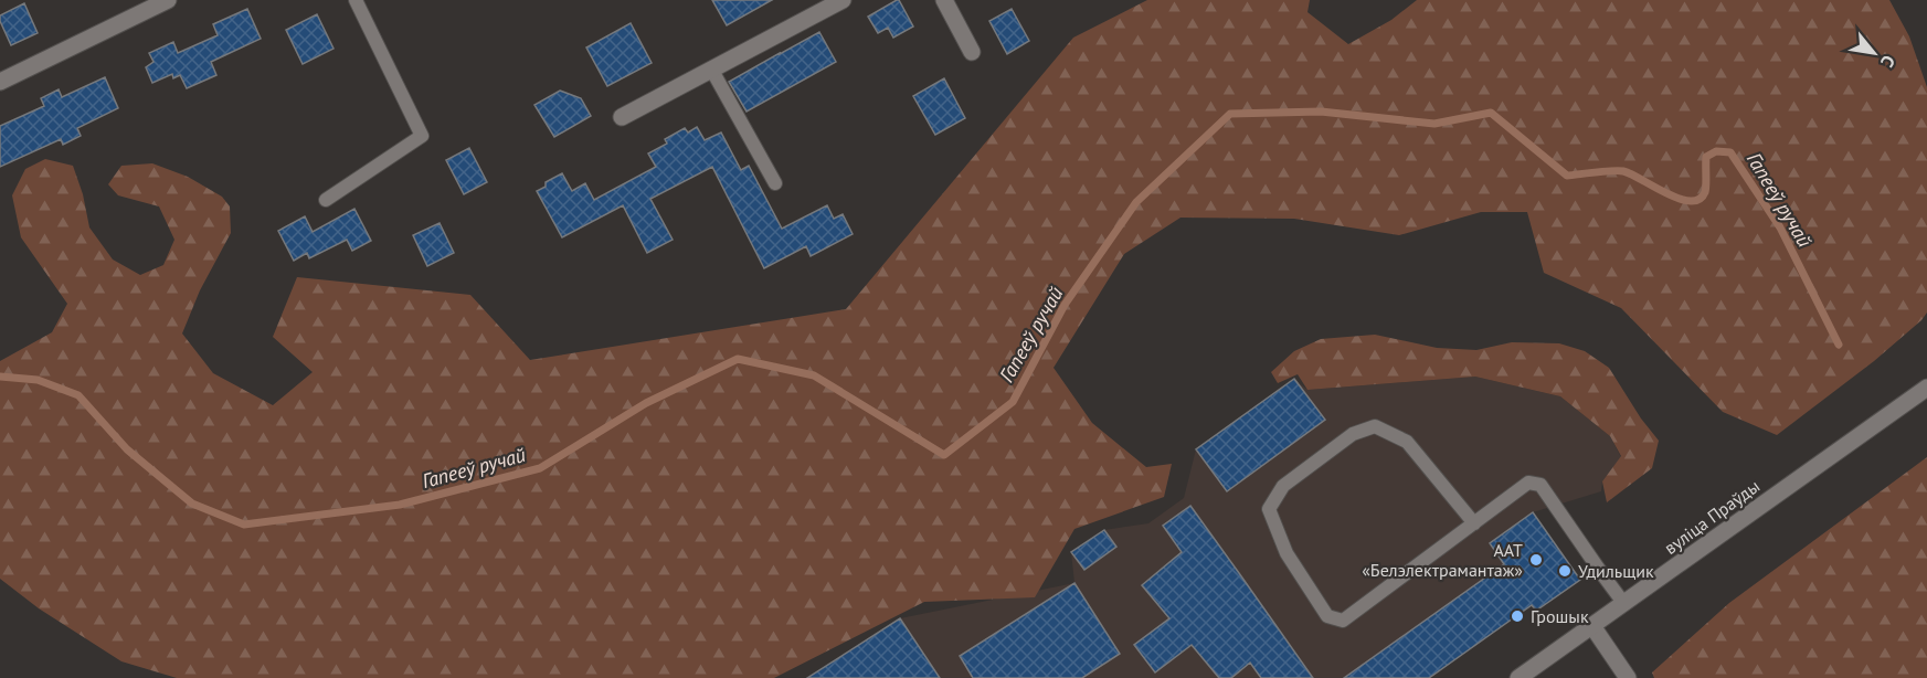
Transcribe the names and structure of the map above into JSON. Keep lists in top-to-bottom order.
{
  "streets": {
    "street": ["вуліца Праўды"]
  },
  "water": ["Гапееў ручай"],
  "places": ["ААТ «Белэлектрамантаж»", "Удильщик", "Грошык"],
  "north": "bottom right"
}
